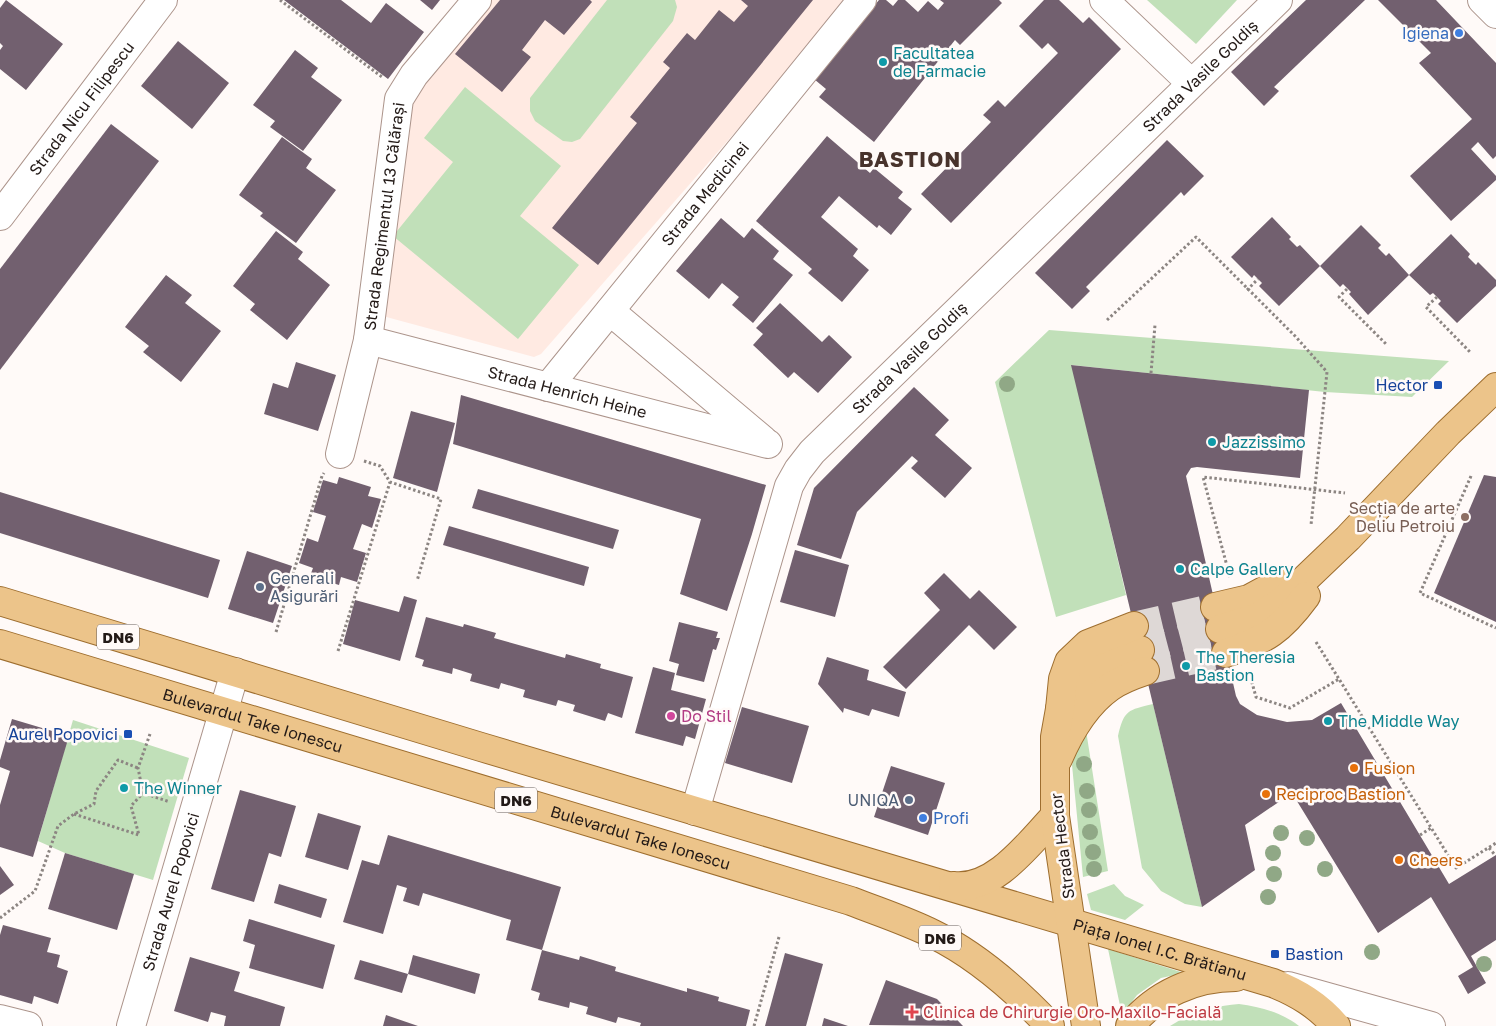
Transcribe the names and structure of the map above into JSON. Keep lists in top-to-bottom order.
{
  "streets": {
    "main road": [
      "DN6",
      "Bulevardul Take Ionescu",
      "Strada Hector",
      "Piața Ionel I.C. Brătianu"
    ],
    "street": [
      "Strada Vasile Goldiș",
      "Strada Nicu Filipescu",
      "Strada Medicinei",
      "Strada Regimentul 13 Călărași",
      "Strada Henrich Heine",
      "Strada Aurel Popovici"
    ]
  },
  "crossings": [
    ["Strada Vasile Goldiș", "DN6"],
    ["Strada Medicinei", "Strada Henrich Heine"],
    ["Strada Regimentul 13 Călărași", "Strada Henrich Heine"],
    ["DN6", "Strada Hector"],
    ["DN6", "Strada Aurel Popovici"],
    ["DN6", "Piața Ionel I.C. Brătianu"],
    ["Bulevardul Take Ionescu", "Strada Aurel Popovici"],
    ["Strada Hector", "Piața Ionel I.C. Brătianu"]
  ],
  "districts": ["BASTION"],
  "places": {
    "other": [
      "Igiena",
      "Facultatea de Farmacie",
      "Jazzissimo",
      "Secția de arte Deliu Petroiu",
      "Calpe Gallery",
      "Generali Asigurări",
      "The Theresia Bastion",
      "Do Stil",
      "The Middle Way",
      "Fusion",
      "The Winner",
      "Reciproc Bastion",
      "UNIQA",
      "Profi",
      "Cheers"
    ],
    "transit": ["Hector", "Aurel Popovici", "Bastion"],
    "health": ["Clinica de Chirurgie Oro-Maxilo-Facială"]
  }
}
